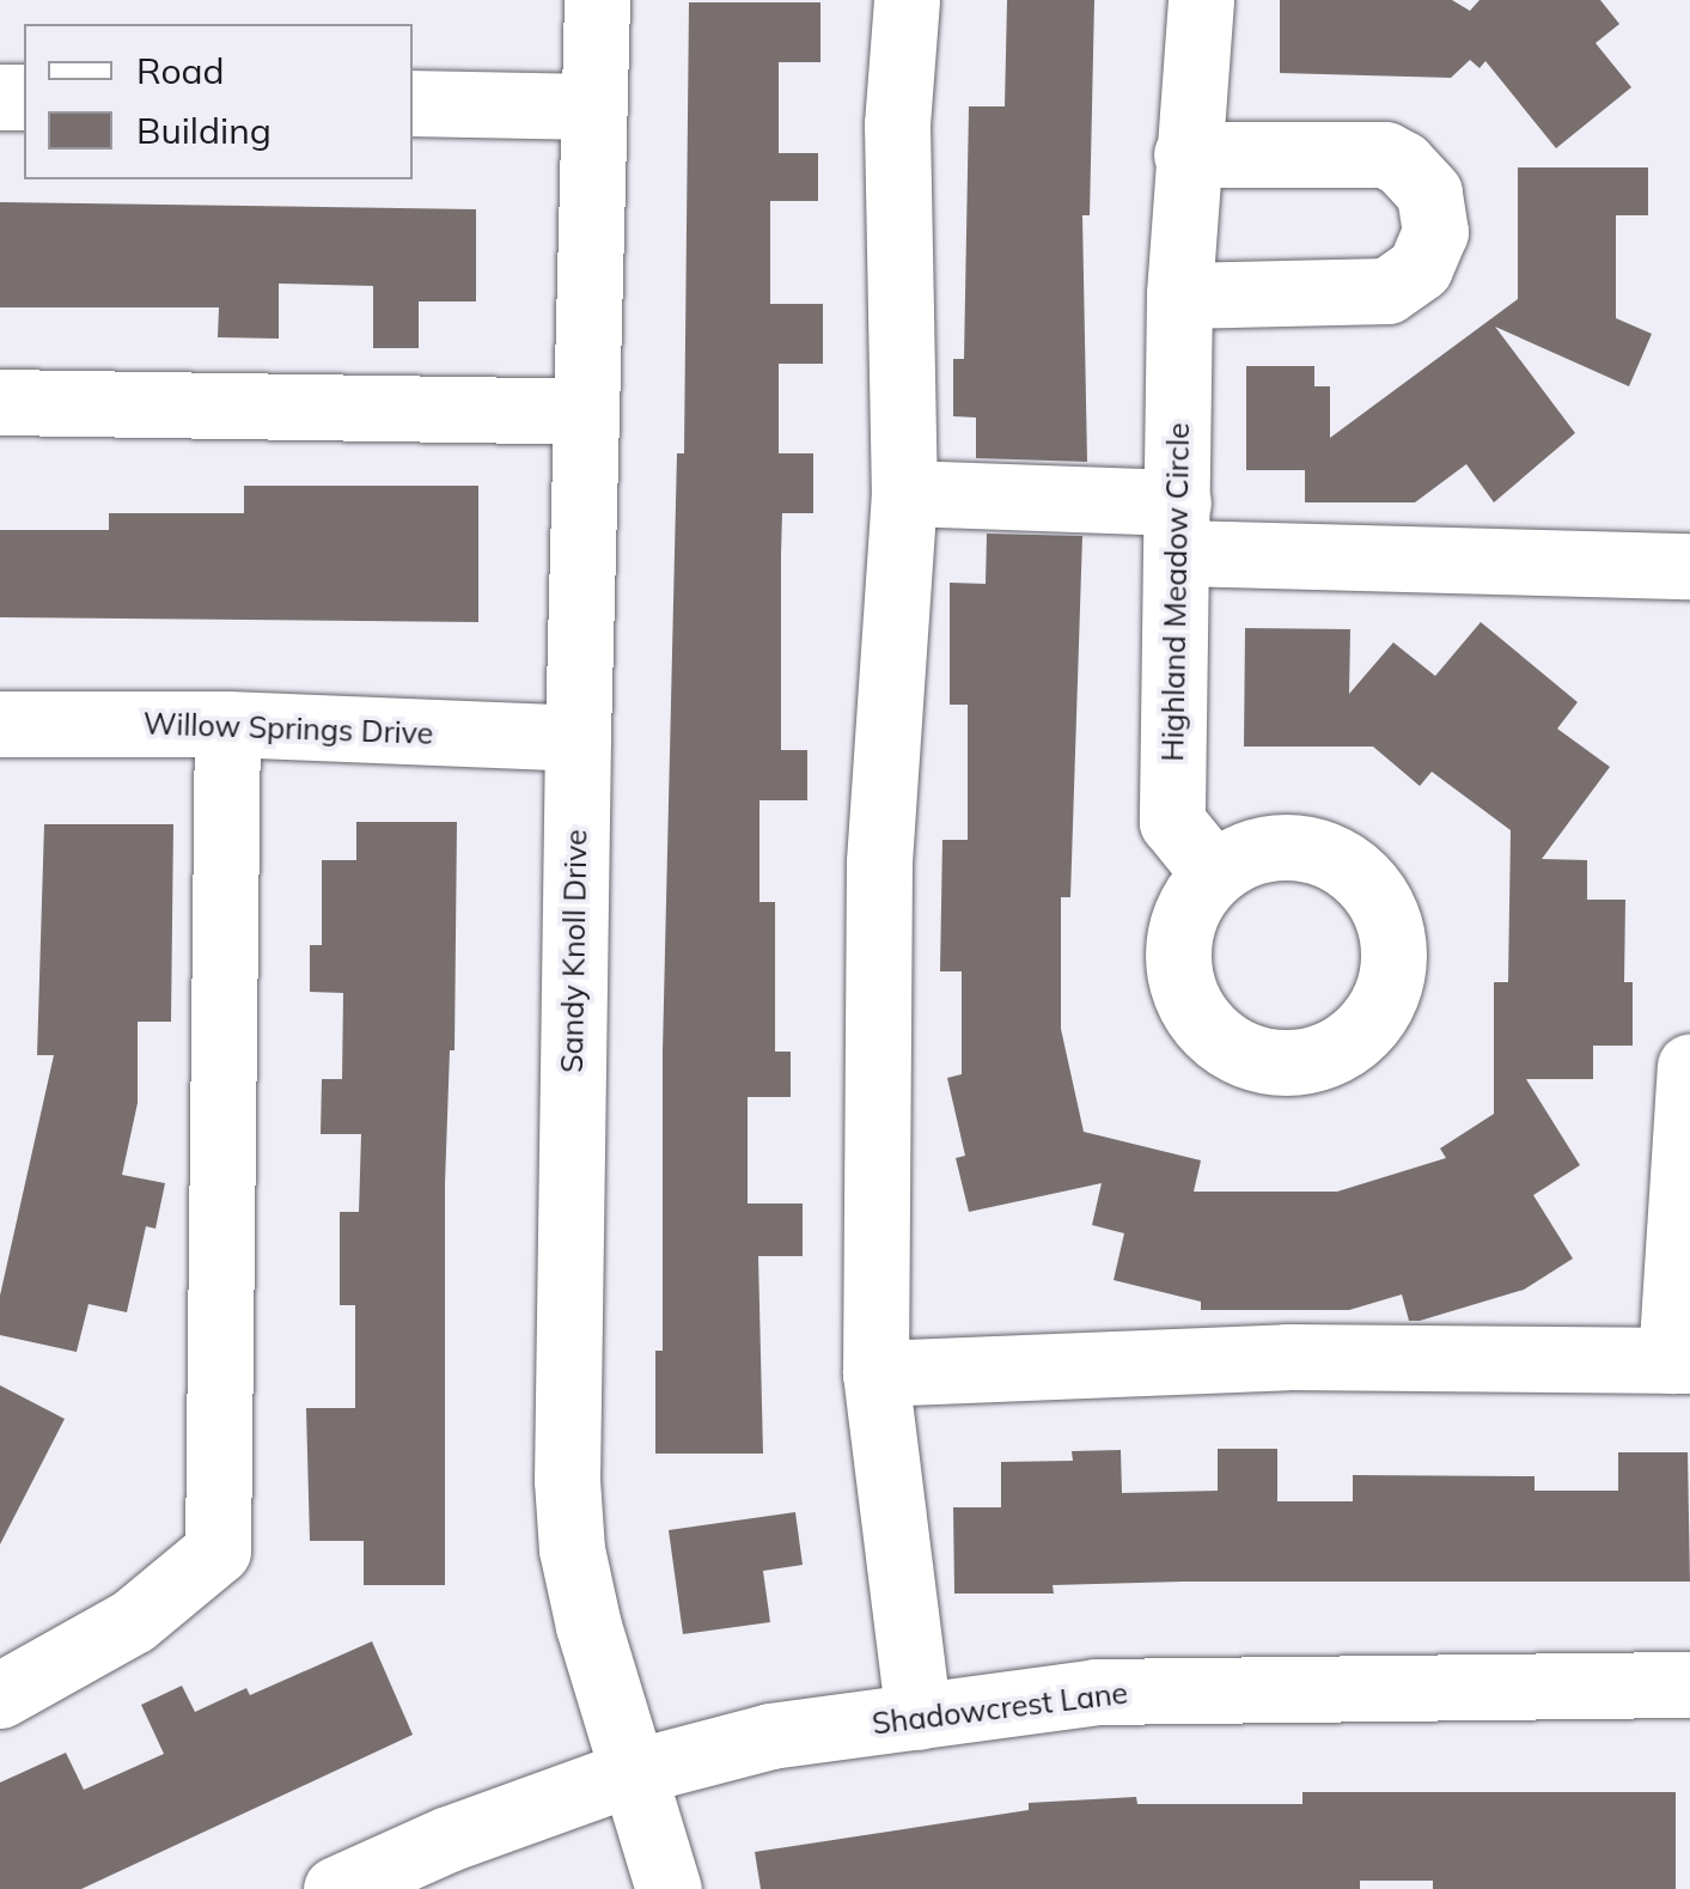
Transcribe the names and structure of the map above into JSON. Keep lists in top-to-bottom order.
{
  "streets": {
    "street": [
      "Highland Meadow Circle",
      "Willow Springs Drive",
      "Sandy Knoll Drive",
      "Shadowcrest Lane"
    ]
  },
  "crossings": [
    ["Willow Springs Drive", "Sandy Knoll Drive"],
    ["Sandy Knoll Drive", "Shadowcrest Lane"]
  ],
  "legend": ["Road", "Building"]
}
